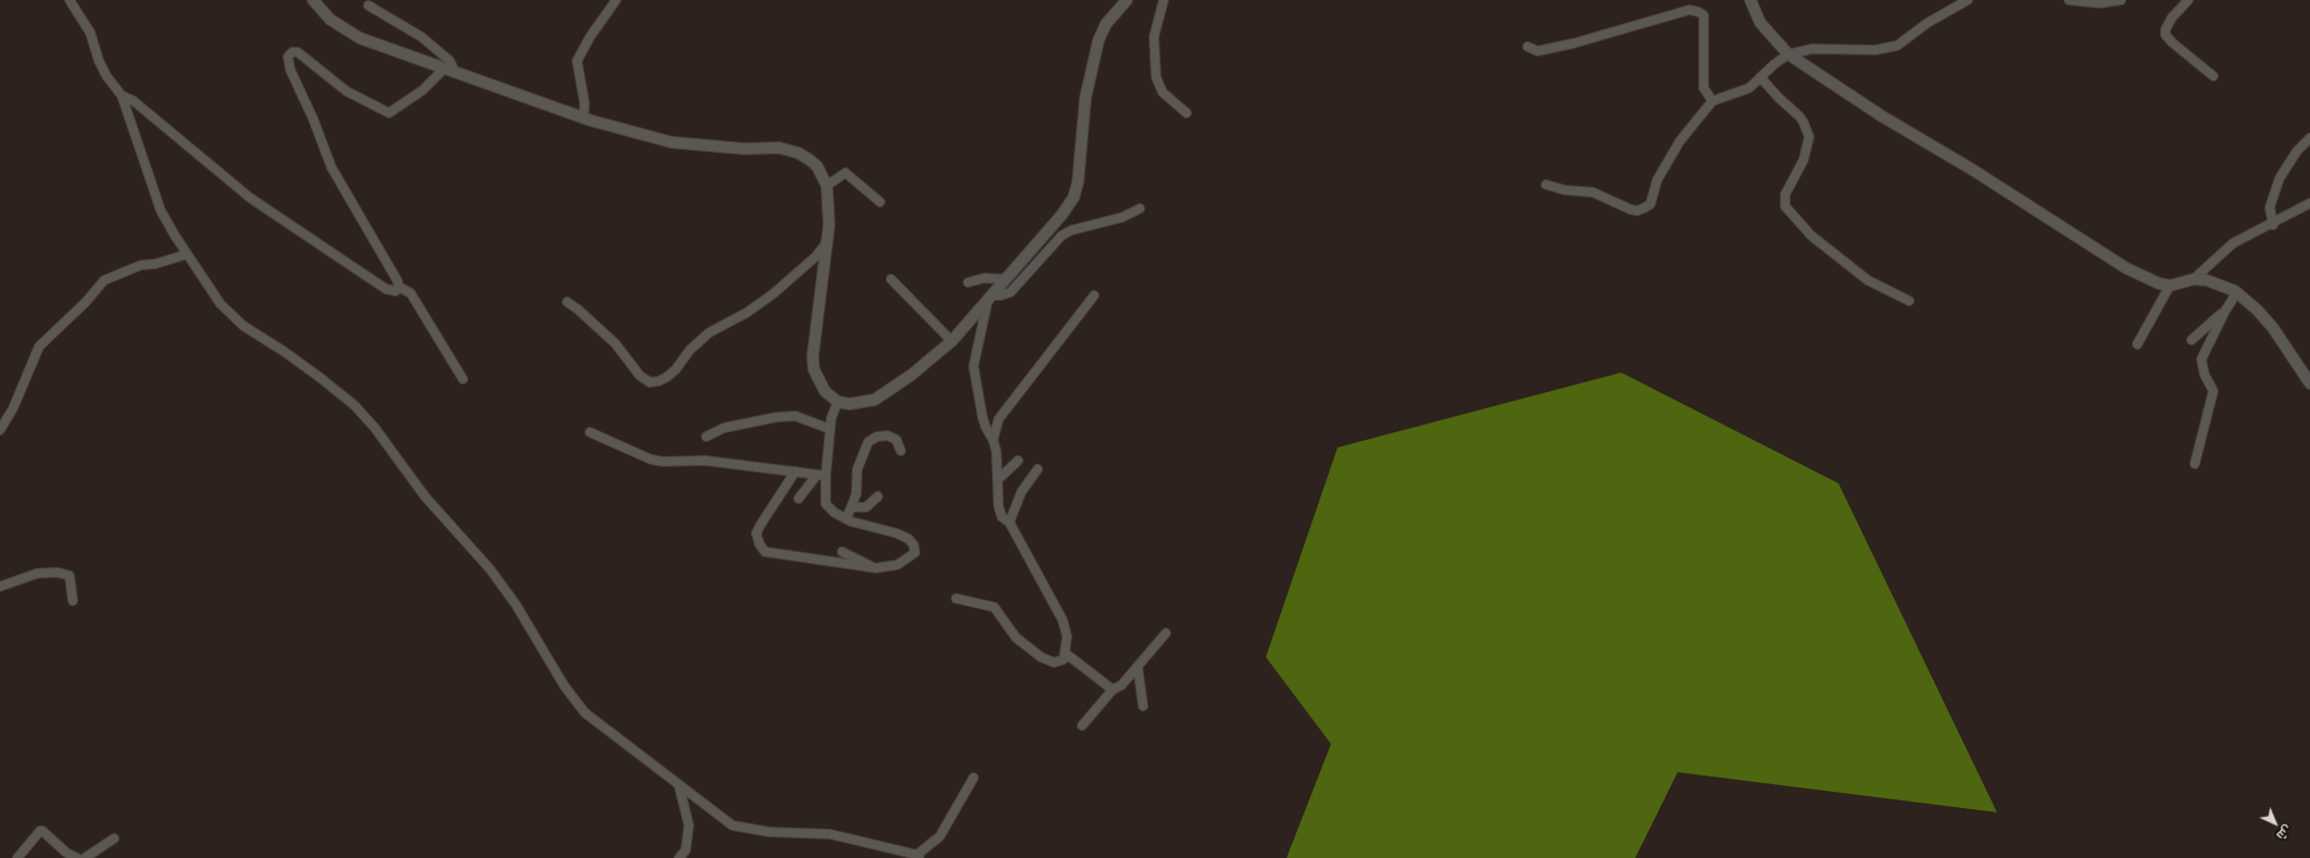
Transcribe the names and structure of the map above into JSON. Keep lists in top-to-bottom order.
{
  "north": "bottom right"
}
